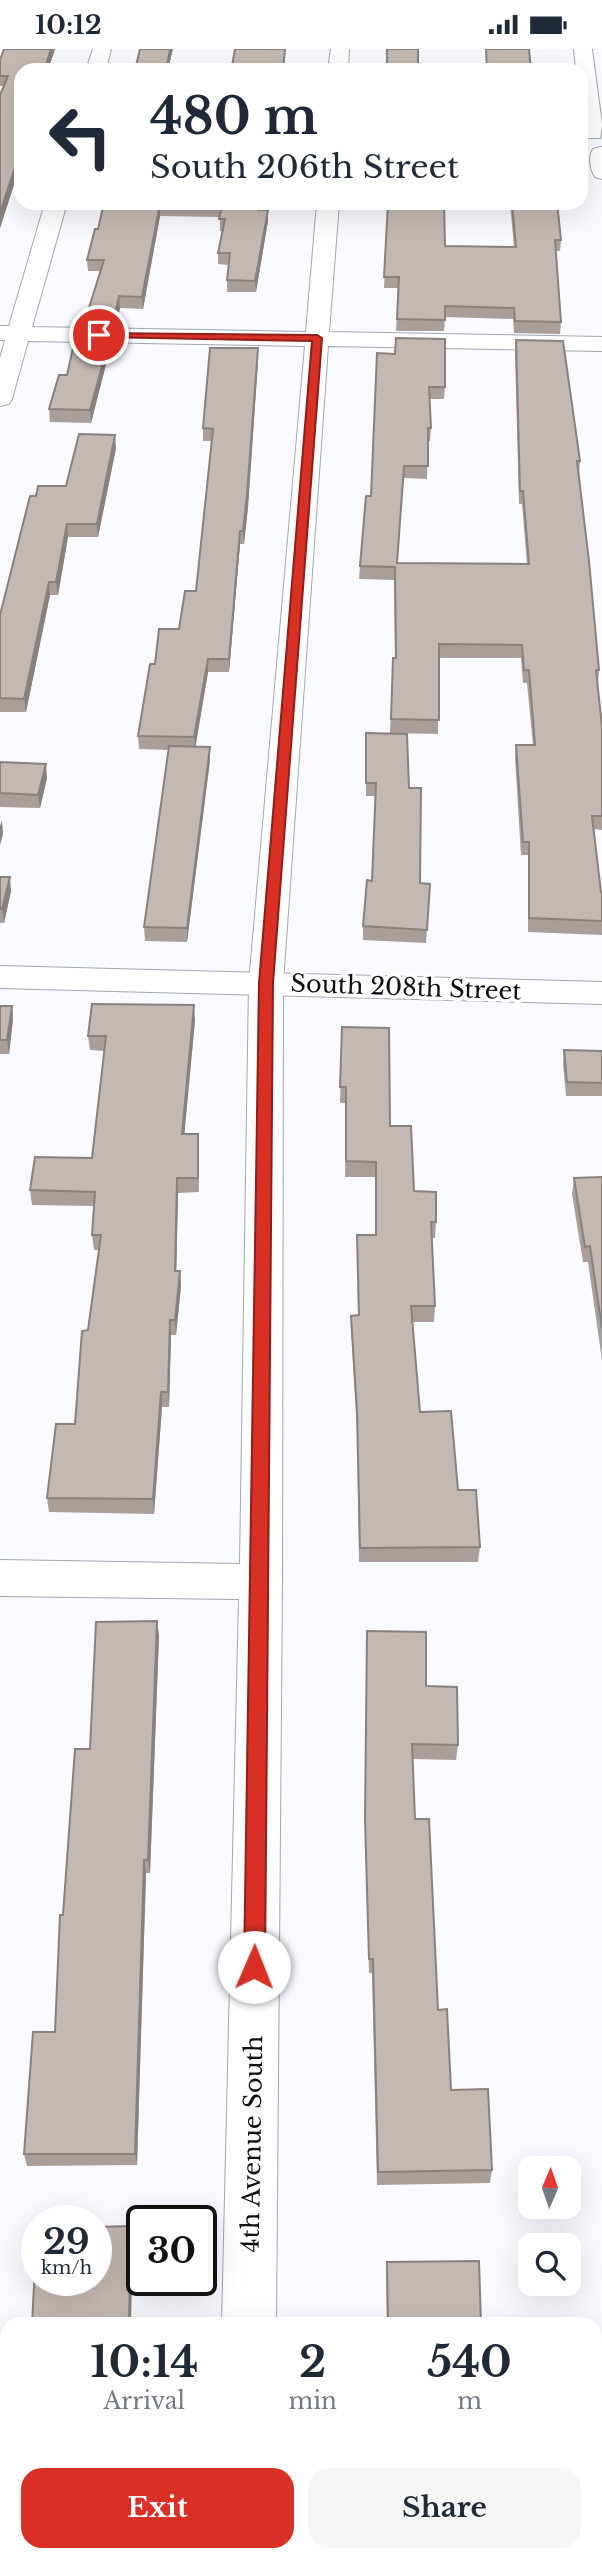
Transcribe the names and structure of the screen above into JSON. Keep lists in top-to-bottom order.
{
  "streets": {
    "street": ["South 208th Street", "4th Avenue South"]
  },
  "crossings": [
    ["South 208th Street", "4th Avenue South"]
  ],
  "north": "top",
  "page": {
    "status": "10:12",
    "turn": ["480 m", "South 206th Street"],
    "speed": "29 km/h",
    "limit": "30",
    "eta": [
      "10:14",
      "Arrival",
      "2",
      "min",
      "540",
      "m"
    ],
    "buttons": ["Exit", "Share"]
  }
}
